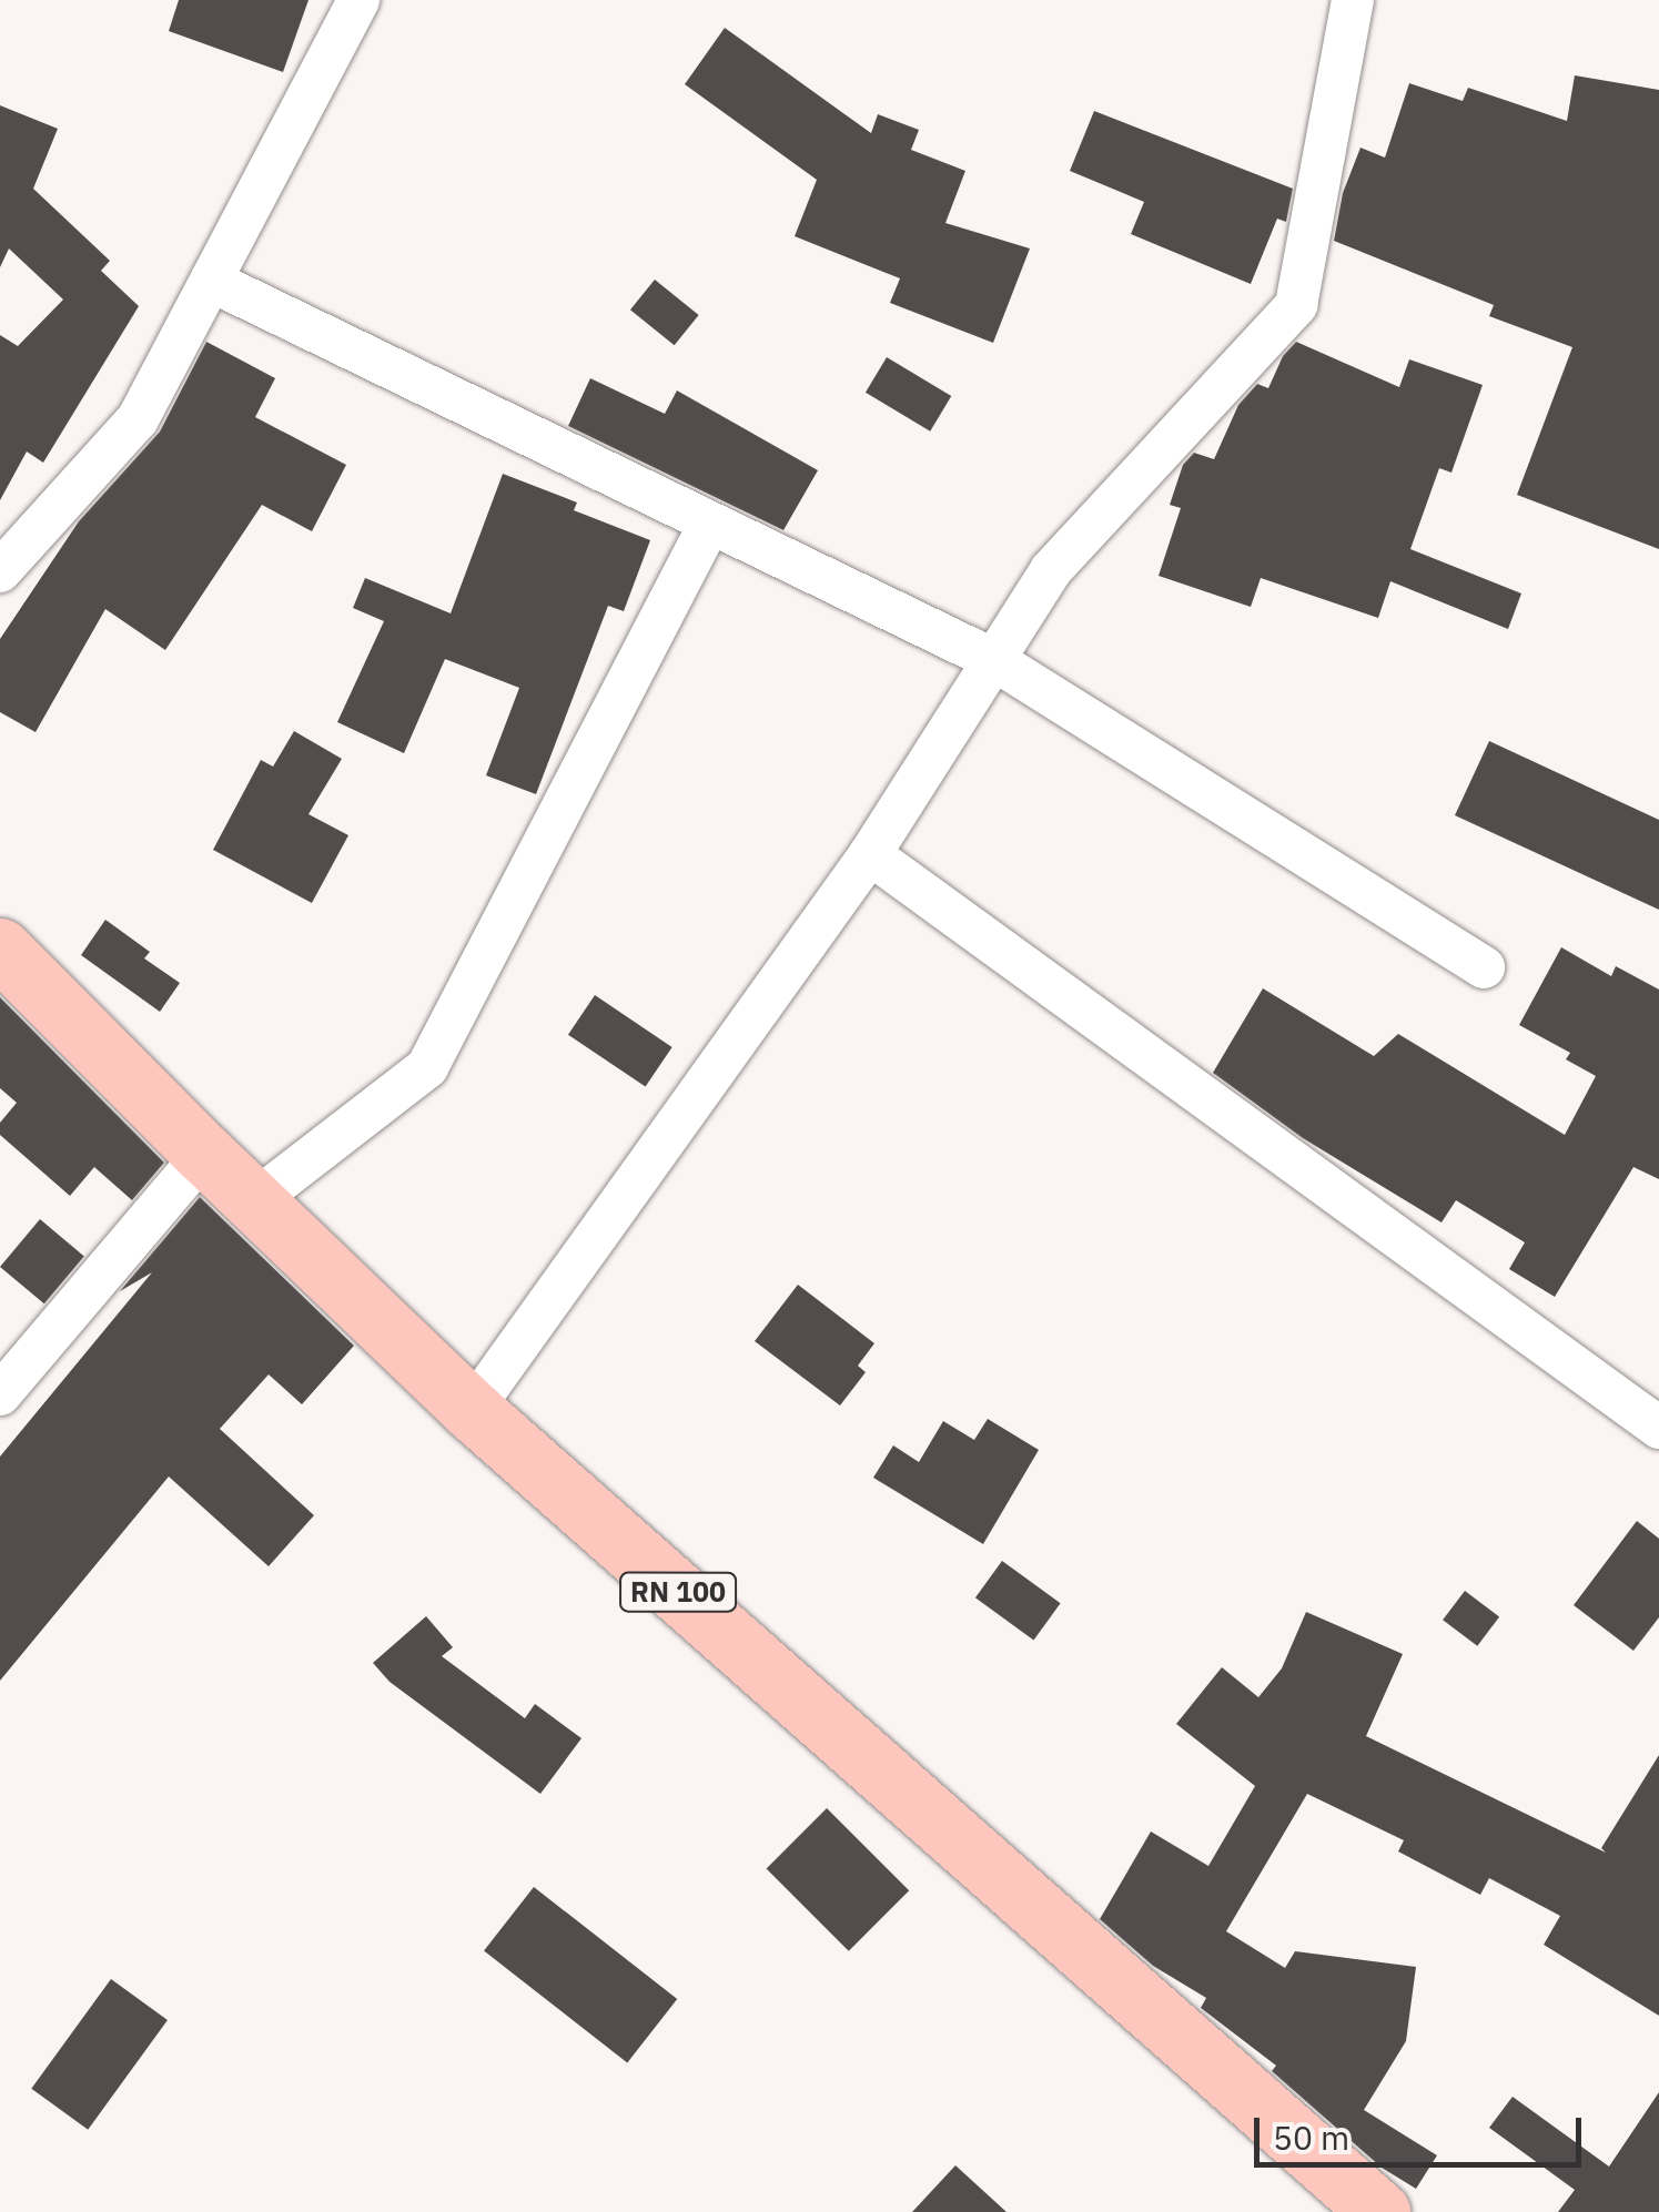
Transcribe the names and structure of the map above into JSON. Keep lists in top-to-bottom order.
{
  "streets": {
    "main road": ["RN 100"]
  },
  "scale_bar": "50 m"
}
